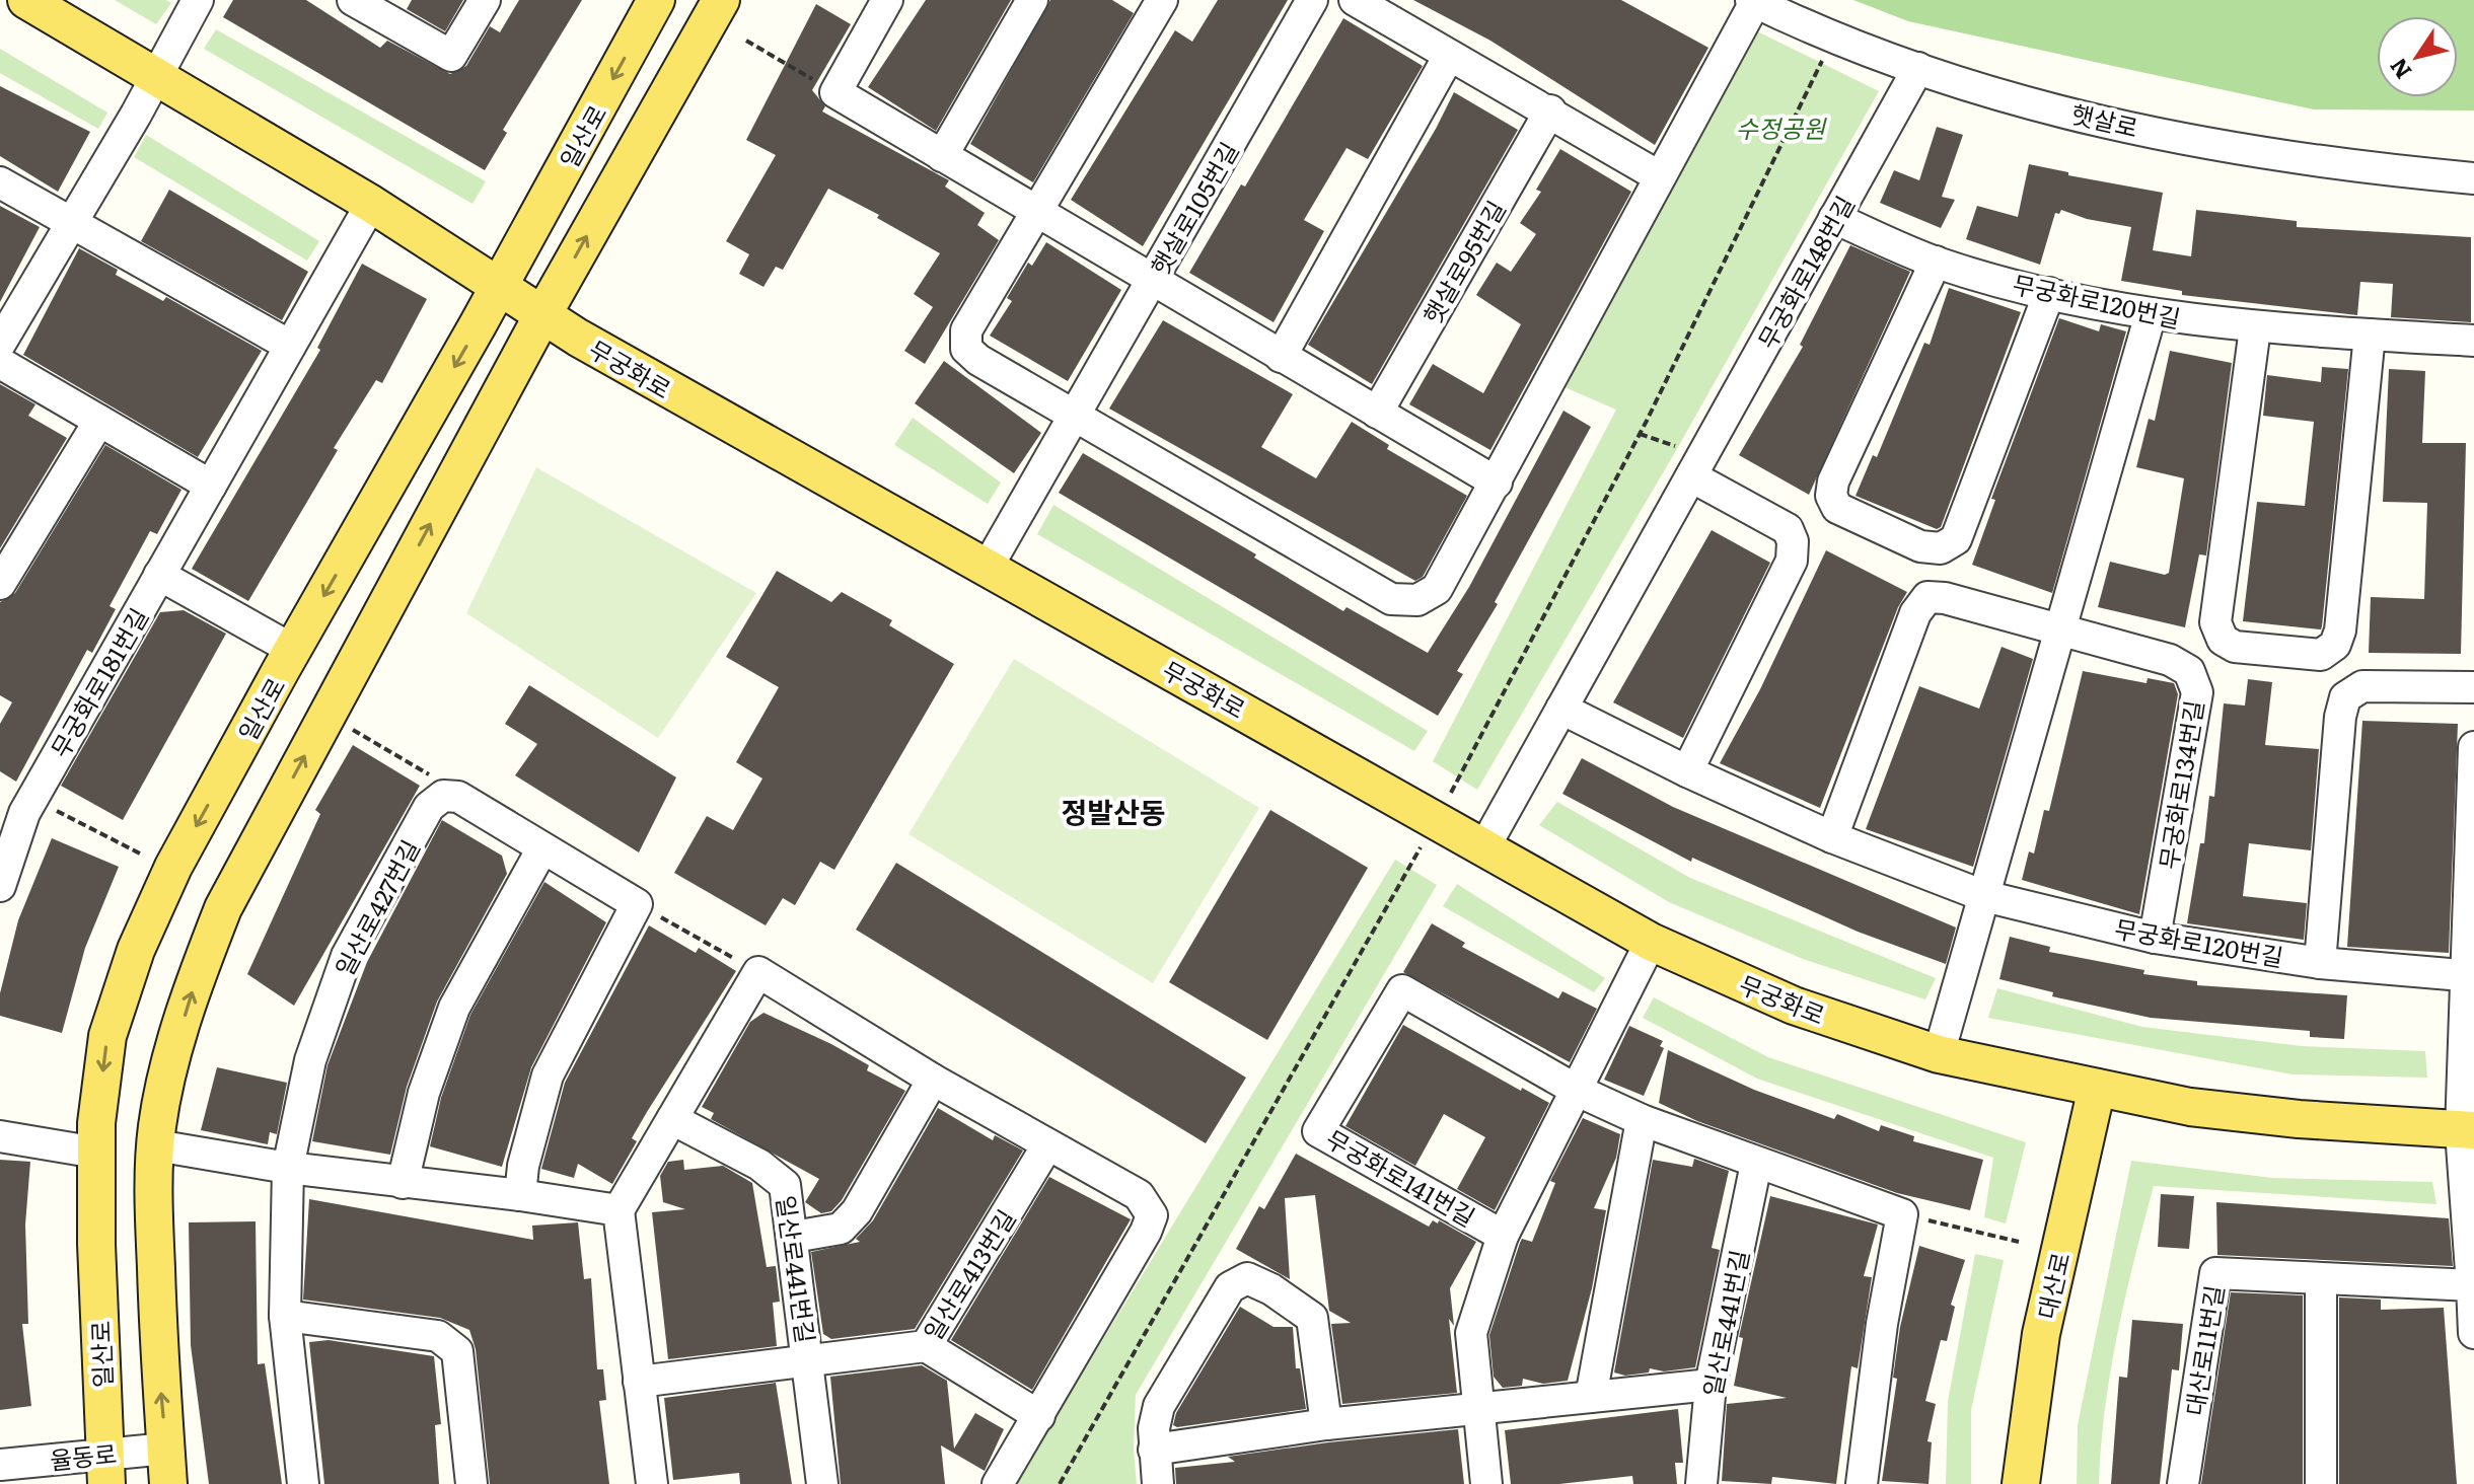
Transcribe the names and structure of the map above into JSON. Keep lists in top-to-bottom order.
{
  "streets": {
    "main road": ["일산로", "무궁화로", "대산로"],
    "street": [
      "햇살로",
      "햇살로105번길",
      "햇살로95번길",
      "무궁화로148번길",
      "무궁화로120번길",
      "무궁화로181번길",
      "무궁화로134번길",
      "일산로427번길",
      "무궁화로141번길",
      "일산로441번길",
      "일산로413번길",
      "대산로11번길",
      "율동로"
    ]
  },
  "crossings": [
    ["햇살로", "무궁화로148번길"],
    ["일산로", "무궁화로"],
    ["일산로", "율동로"],
    ["햇살로105번길", "무궁화로"],
    ["무궁화로148번길", "무궁화로120번길"],
    ["무궁화로148번길", "무궁화로"],
    ["무궁화로120번길", "무궁화로134번길"],
    ["무궁화로", "무궁화로181번길"],
    ["무궁화로", "무궁화로141번길"],
    ["무궁화로", "대산로"],
    ["무궁화로141번길", "일산로441번길"],
    ["일산로441번길", "일산로413번길"]
  ],
  "districts": ["정발산동"],
  "parks": ["수정공원"],
  "north": "bottom left"
}
